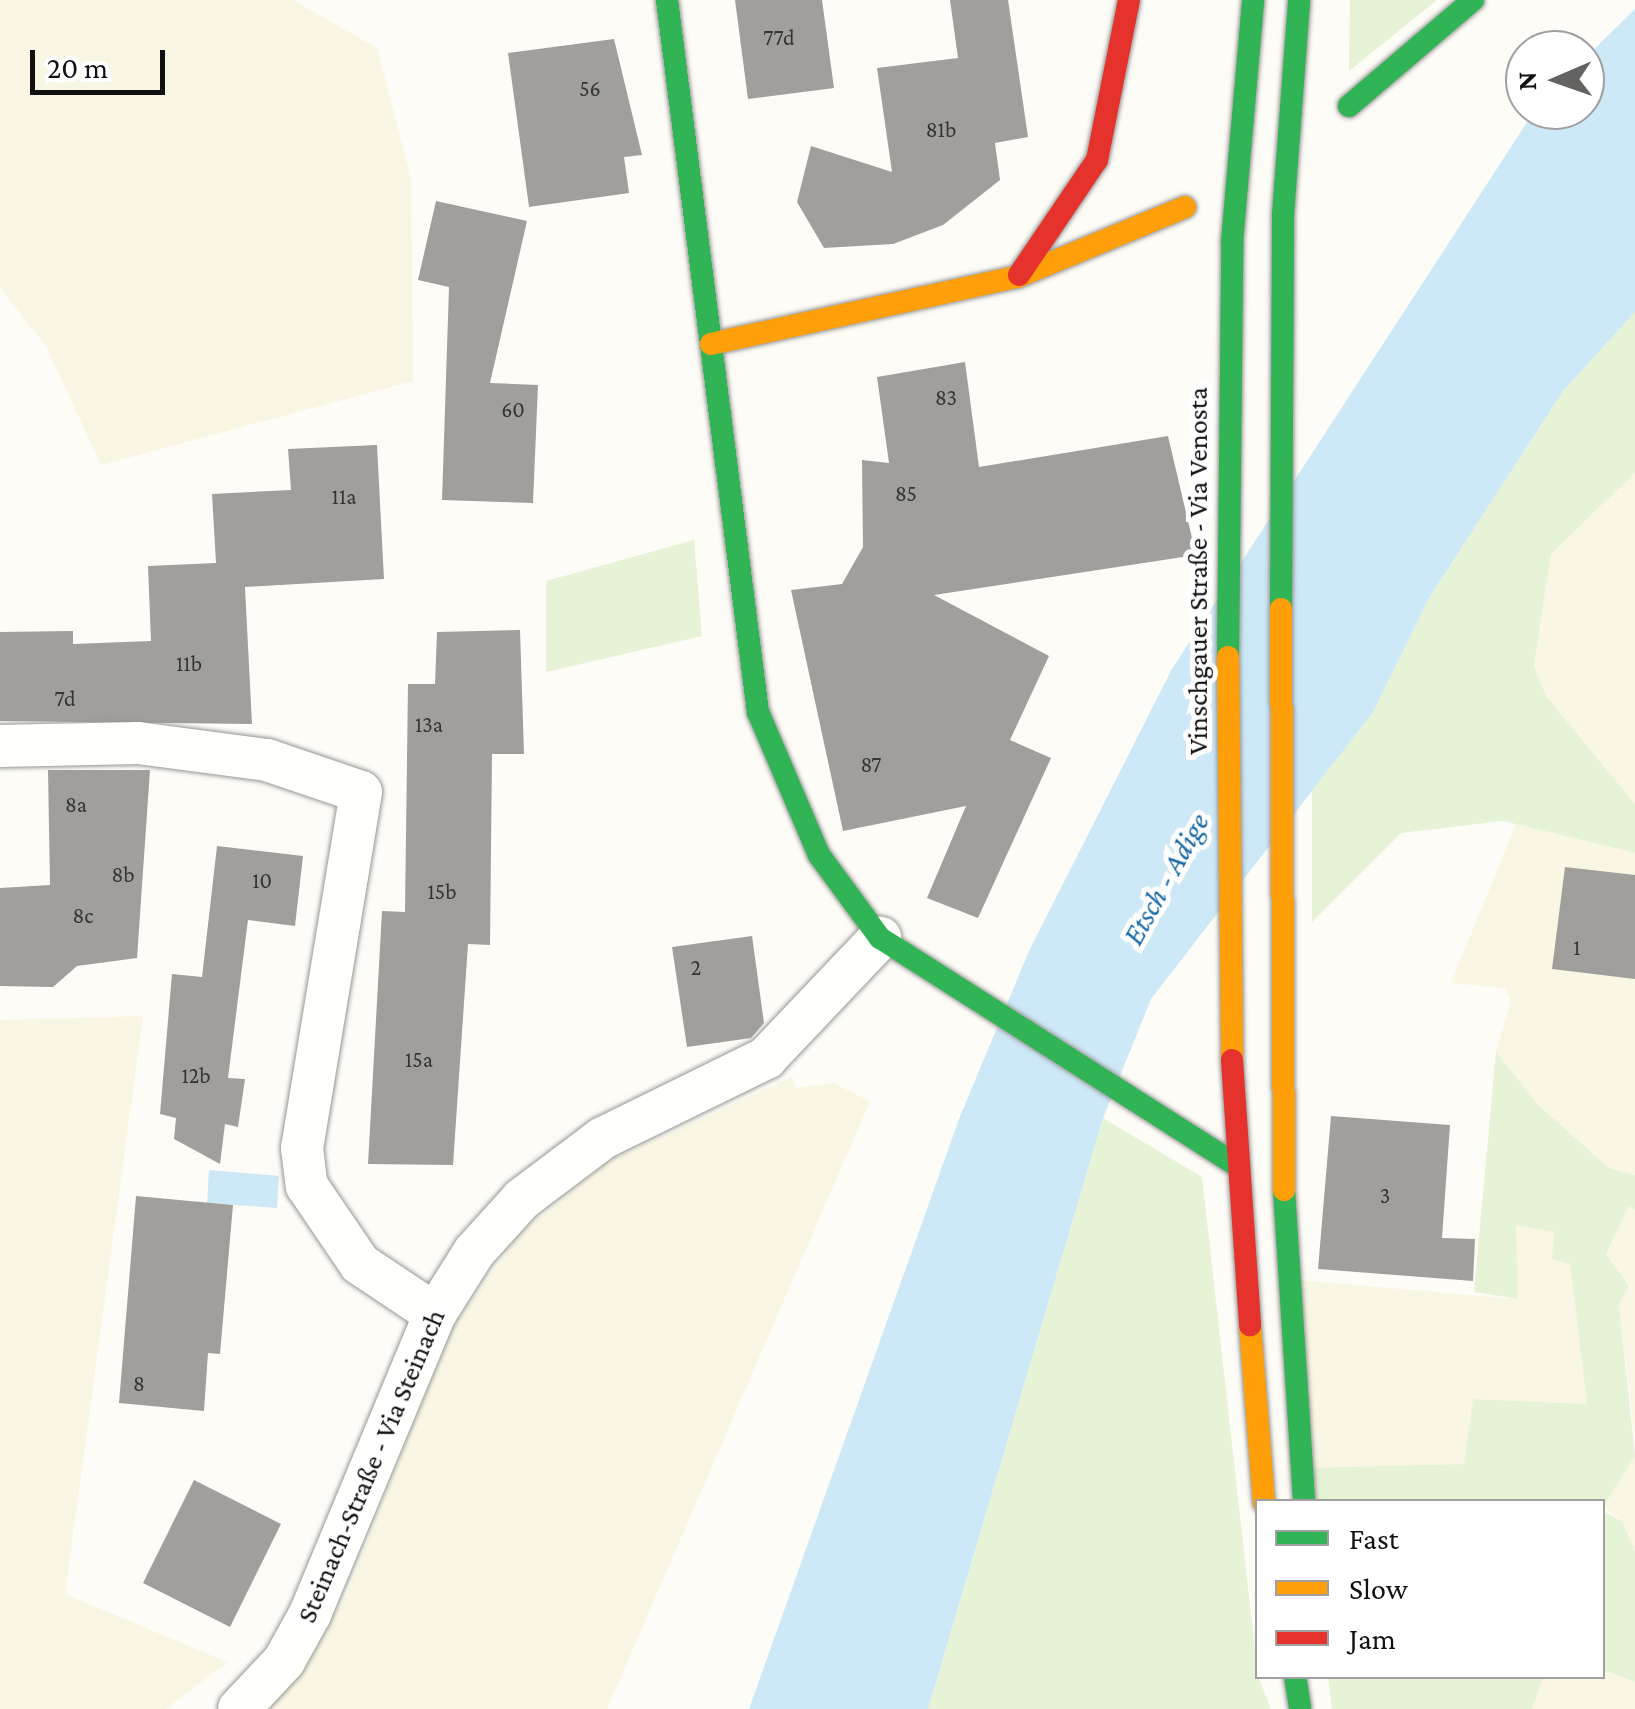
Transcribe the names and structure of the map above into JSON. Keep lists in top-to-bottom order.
{
  "streets": {
    "main road": ["Vinschgauer Straße - Via Venosta"],
    "street": ["Steinach-Straße - Via Steinach"]
  },
  "water": ["Etsch - Adige"],
  "house_numbers": [
    "77d",
    "56",
    "81b",
    "83",
    "60",
    "85",
    "11a",
    "11b",
    "7d",
    "13a",
    "87",
    "8a",
    "8b",
    "10",
    "15b",
    "8c",
    "1",
    "2",
    "15a",
    "12b",
    "3",
    "8"
  ],
  "legend": ["Fast", "Slow", "Jam"],
  "scale_bar": "20 m",
  "north": "left"
}
